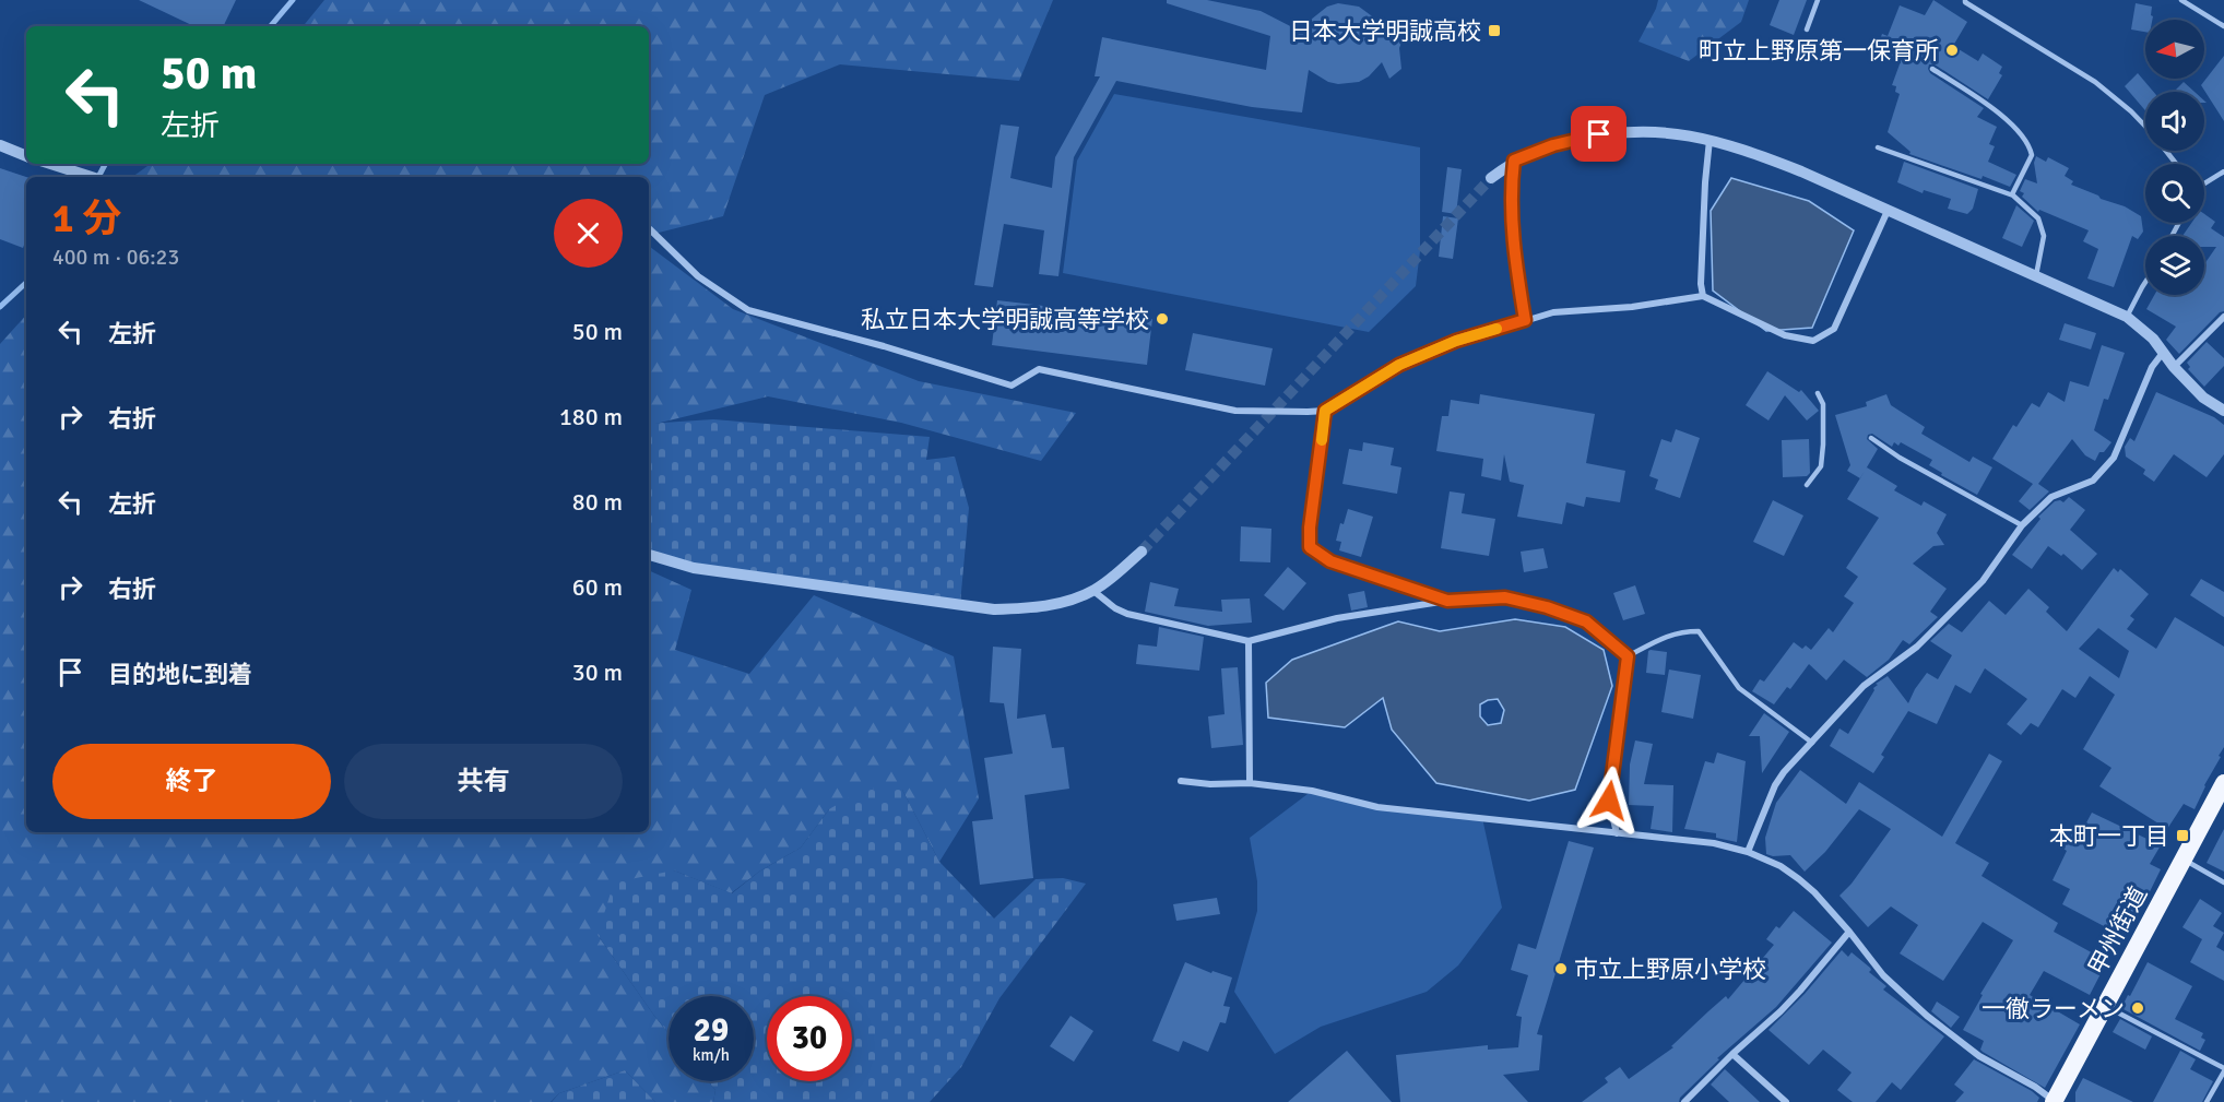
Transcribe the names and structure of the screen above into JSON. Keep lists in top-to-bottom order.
{
  "streets": {
    "highway": ["甲州街道"]
  },
  "places": {
    "transit": ["日本大学明誠高校", "本町一丁目"],
    "other": [
      "町立上野原第一保育所",
      "私立日本大学明誠高等学校",
      "市立上野原小学校",
      "一徹ラーメン"
    ]
  },
  "north": "left",
  "page": {
    "turn": ["50 m", "左折"],
    "heading": ["1 分", "400 m · 06:23"],
    "list": [
      {
        "name": "左折",
        "value": "50 m"
      },
      {
        "name": "右折",
        "value": "180 m"
      },
      {
        "name": "左折",
        "value": "80 m"
      },
      {
        "name": "右折",
        "value": "60 m"
      },
      {
        "name": "目的地に到着",
        "value": "30 m"
      }
    ],
    "buttons": ["終了", "共有"],
    "speed": "29 km/h",
    "limit": "30"
  }
}
